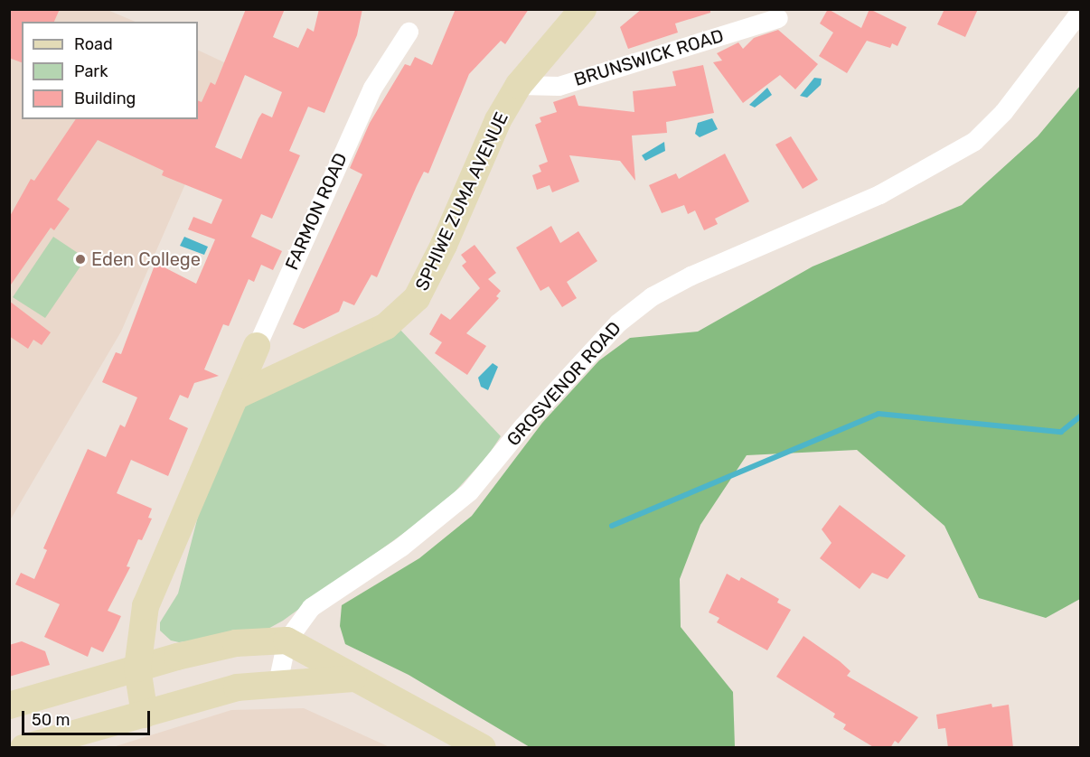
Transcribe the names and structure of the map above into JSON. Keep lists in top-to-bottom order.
{
  "streets": {
    "street": [
      "BRUNSWICK ROAD",
      "SPHIWE ZUMA AVENUE",
      "FARMON ROAD",
      "GROSVENOR ROAD"
    ]
  },
  "crossings": [
    ["BRUNSWICK ROAD", "SPHIWE ZUMA AVENUE"],
    ["SPHIWE ZUMA AVENUE", "FARMON ROAD"]
  ],
  "places": ["Eden College"],
  "legend": ["Road", "Park", "Building"],
  "scale_bar": "50 m"
}
